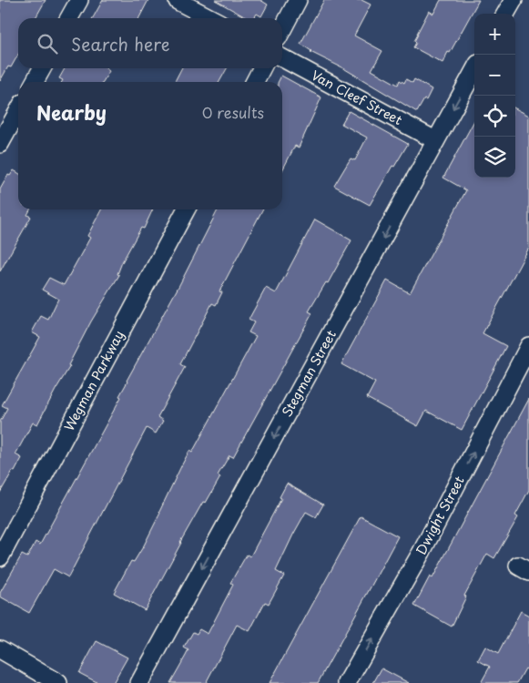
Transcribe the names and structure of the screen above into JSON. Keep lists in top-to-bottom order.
{
  "streets": {
    "street": [
      "Van Cleef Street",
      "Stegman Street",
      "Wegman Parkway",
      "Dwight Street"
    ]
  },
  "crossings": [
    ["Van Cleef Street", "Stegman Street"]
  ],
  "one_way": ["Stegman Street", "Dwight Street"],
  "page": {
    "map_buttons": ["+", "−"],
    "search": "Search here",
    "heading": ["Nearby", "0 results"]
  }
}
